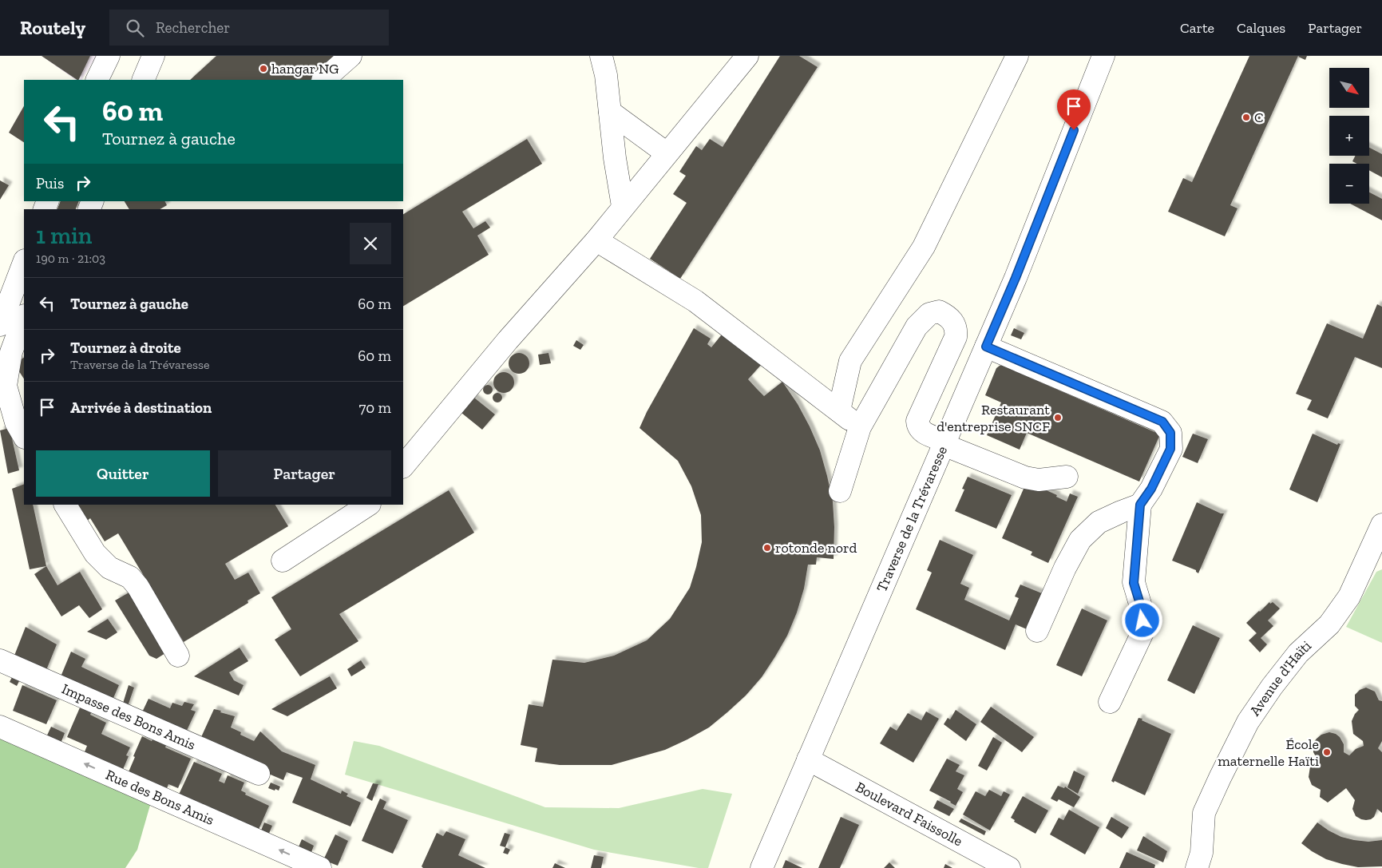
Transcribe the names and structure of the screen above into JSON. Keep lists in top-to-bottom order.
{
  "streets": {
    "street": [
      "Traverse de la Trévaresse",
      "Avenue d'Haïti",
      "Impasse des Bons Amis",
      "Rue des Bons Amis",
      "Boulevard Faissolle"
    ]
  },
  "crossings": [
    ["Traverse de la Trévaresse", "Boulevard Faissolle"]
  ],
  "one_way": ["Rue des Bons Amis"],
  "places": [
    "hangar NG",
    "C",
    "Restaurant d'entreprise SNCF",
    "rotonde nord",
    "École maternelle Haïti"
  ],
  "north": "bottom right",
  "page": {
    "header": "Routely",
    "search": "Rechercher",
    "nav": ["Carte", "Calques", "Partager"],
    "map_buttons": ["+", "−"],
    "turn": ["60 m", "Tournez à gauche"],
    "then": "Puis",
    "heading": ["1 min", "190 m · 21:03"],
    "list": [
      {
        "name": "Tournez à gauche",
        "value": "60 m"
      },
      {
        "name": "Tournez à droite",
        "note": "Traverse de la Trévaresse",
        "value": "60 m"
      },
      {
        "name": "Arrivée à destination",
        "value": "70 m"
      }
    ],
    "buttons": ["Quitter", "Partager"]
  }
}
